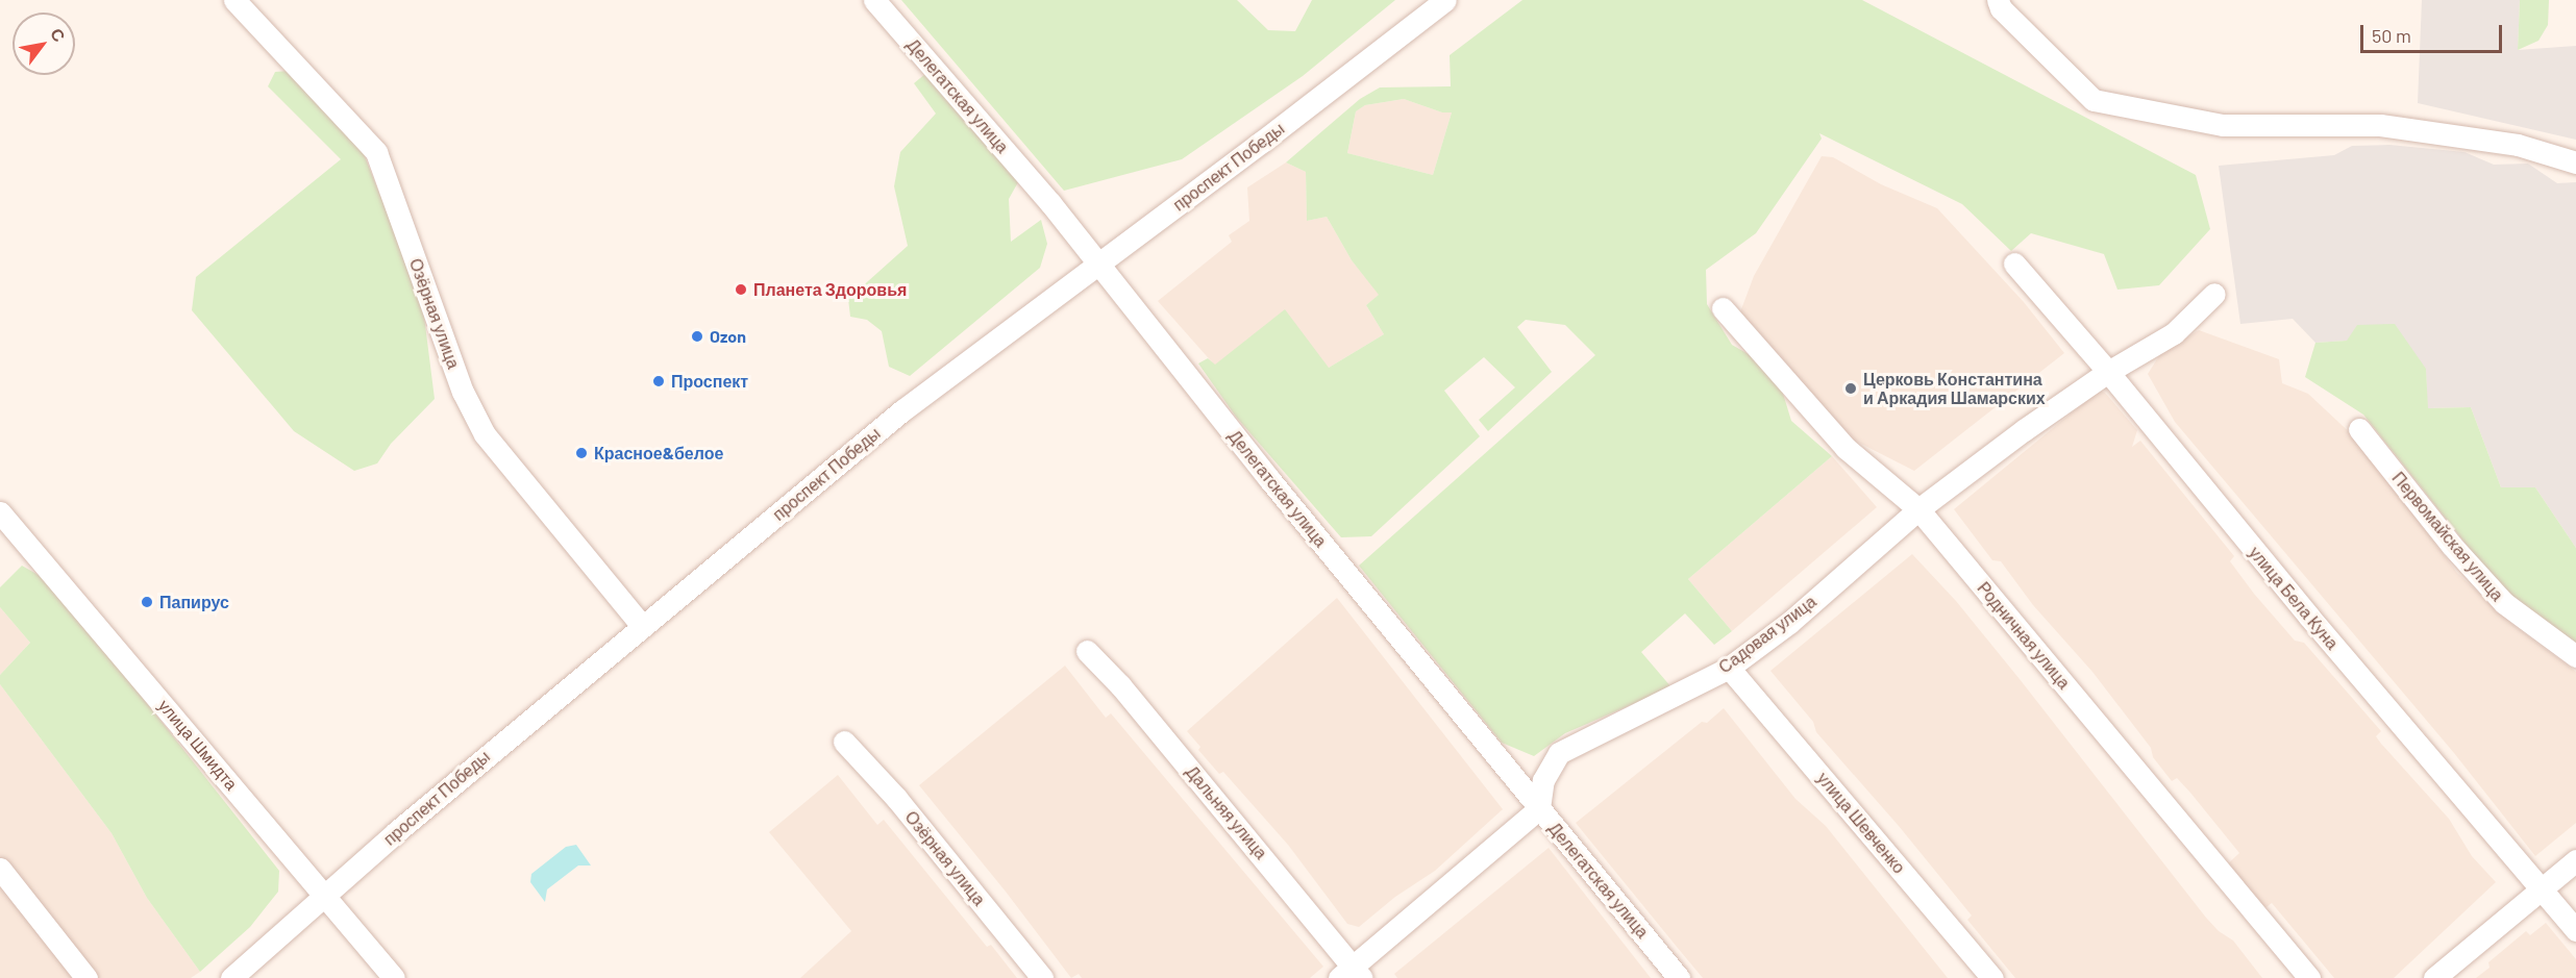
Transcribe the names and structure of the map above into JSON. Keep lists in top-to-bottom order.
{
  "streets": {
    "street": [
      "Делегатская улица",
      "проспект Победы",
      "Озёрная улица",
      "Первомайская улица",
      "улица Бела Куна",
      "Садовая улица",
      "Родничная улица",
      "улица Шмидта",
      "Дальняя улица",
      "улица Шевченко"
    ]
  },
  "crossings": [
    ["Делегатская улица", "проспект Победы"],
    ["Делегатская улица", "Садовая улица"],
    ["проспект Победы", "Озёрная улица"],
    ["проспект Победы", "улица Шмидта"],
    ["улица Бела Куна", "Садовая улица"],
    ["Садовая улица", "Родничная улица"],
    ["Садовая улица", "улица Шевченко"]
  ],
  "places": [
    "Планета Здоровья",
    "Ozon",
    "Проспект",
    "Церковь Константина и Аркадия Шамарских",
    "Красное&белое",
    "Папирус"
  ],
  "scale_bar": "50 m",
  "north": "top right"
}
